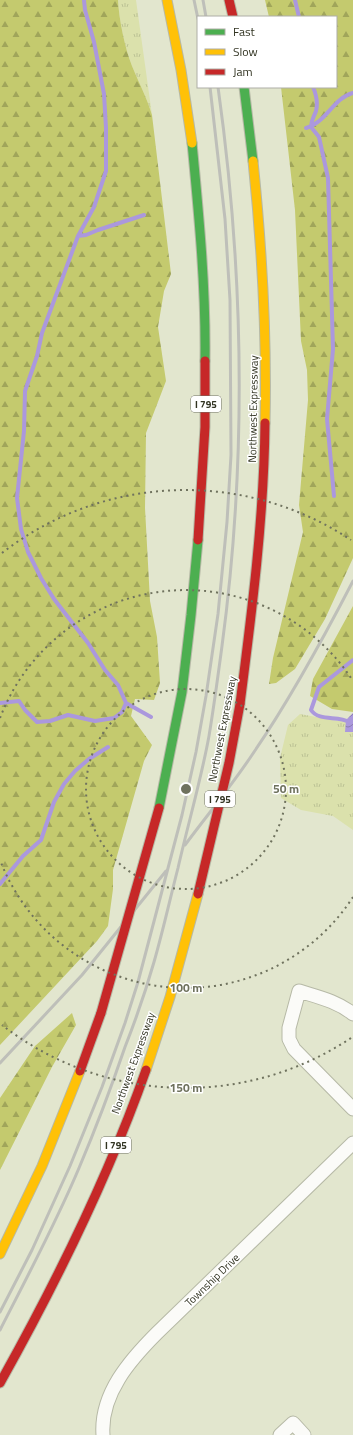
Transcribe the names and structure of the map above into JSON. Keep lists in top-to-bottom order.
{
  "streets": {
    "highway": ["I 795", "Northwest Expressway"],
    "street": ["Township Drive"]
  },
  "legend": ["Fast", "Slow", "Jam"],
  "rings": ["50 m", "100 m", "150 m"]
}
